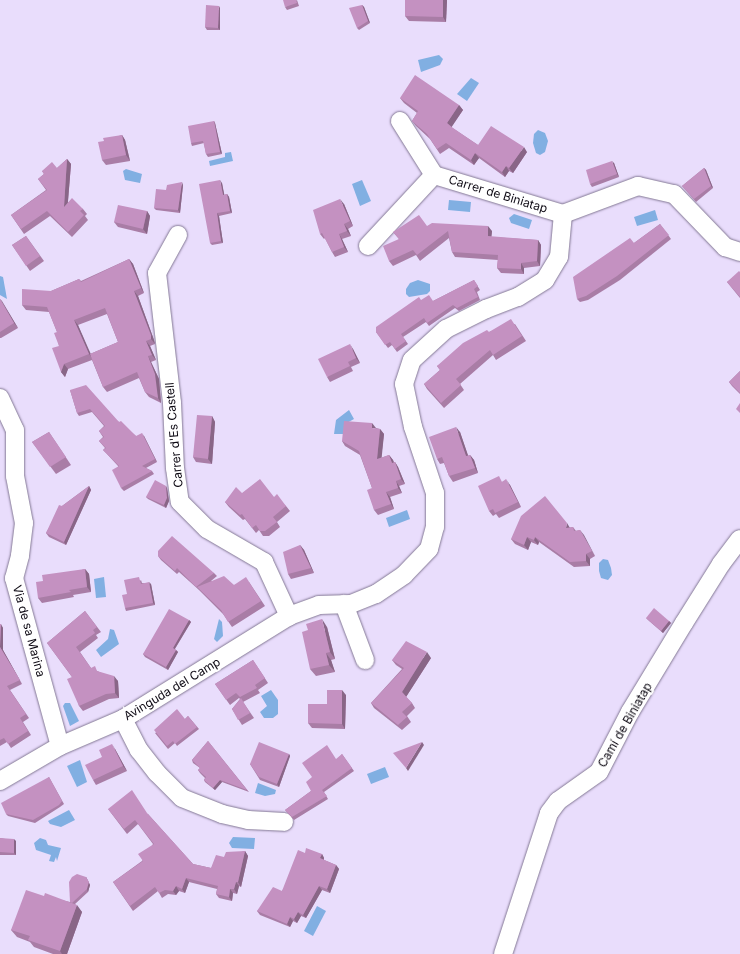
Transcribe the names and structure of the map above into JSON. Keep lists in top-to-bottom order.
{
  "streets": {
    "street": [
      "Carrer de Biniatap",
      "Carrer d'Es Castell",
      "Via de sa Marina",
      "Avinguda del Camp",
      "Camí de Biniatap"
    ]
  },
  "crossings": [
    ["Carrer de Biniatap", "Avinguda del Camp"],
    ["Carrer d'Es Castell", "Avinguda del Camp"],
    ["Via de sa Marina", "Avinguda del Camp"]
  ]
}
